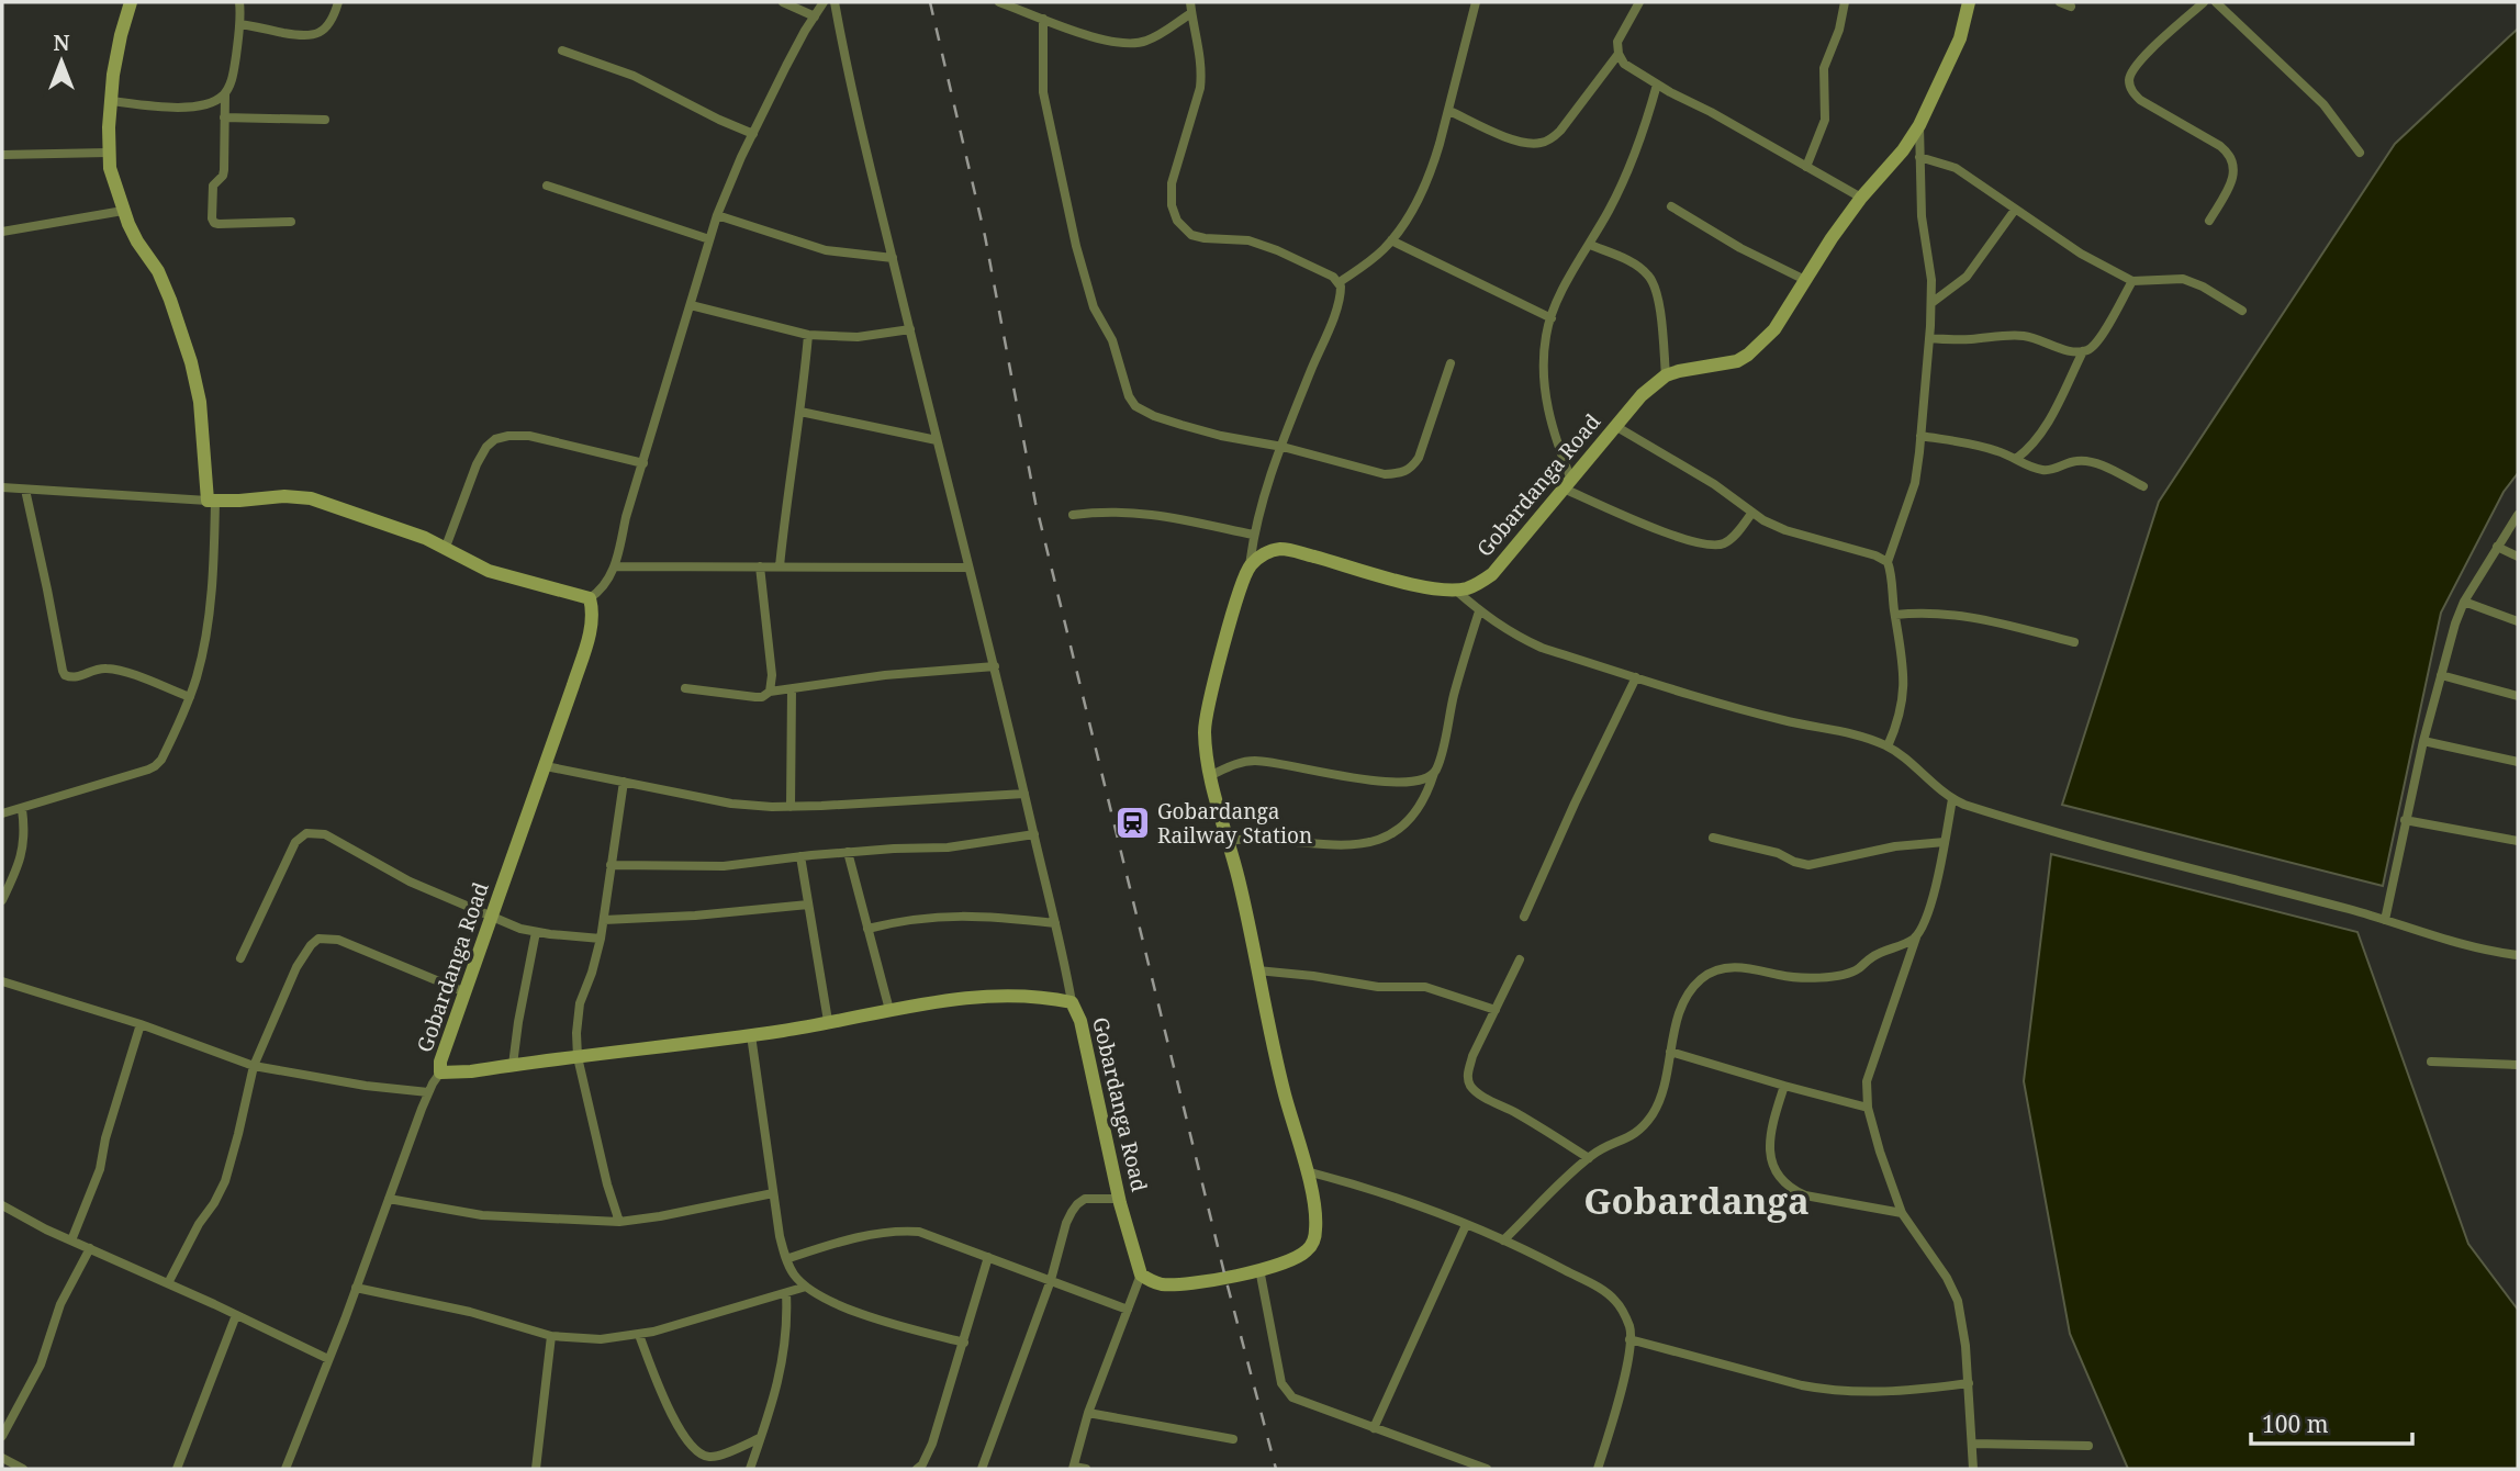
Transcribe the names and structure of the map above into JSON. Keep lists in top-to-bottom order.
{
  "streets": {
    "main road": ["Gobardanga Road"]
  },
  "districts": ["Gobardanga"],
  "places": {
    "station": ["Gobardanga Railway Station"]
  },
  "scale_bar": "100 m",
  "north": "top"
}
